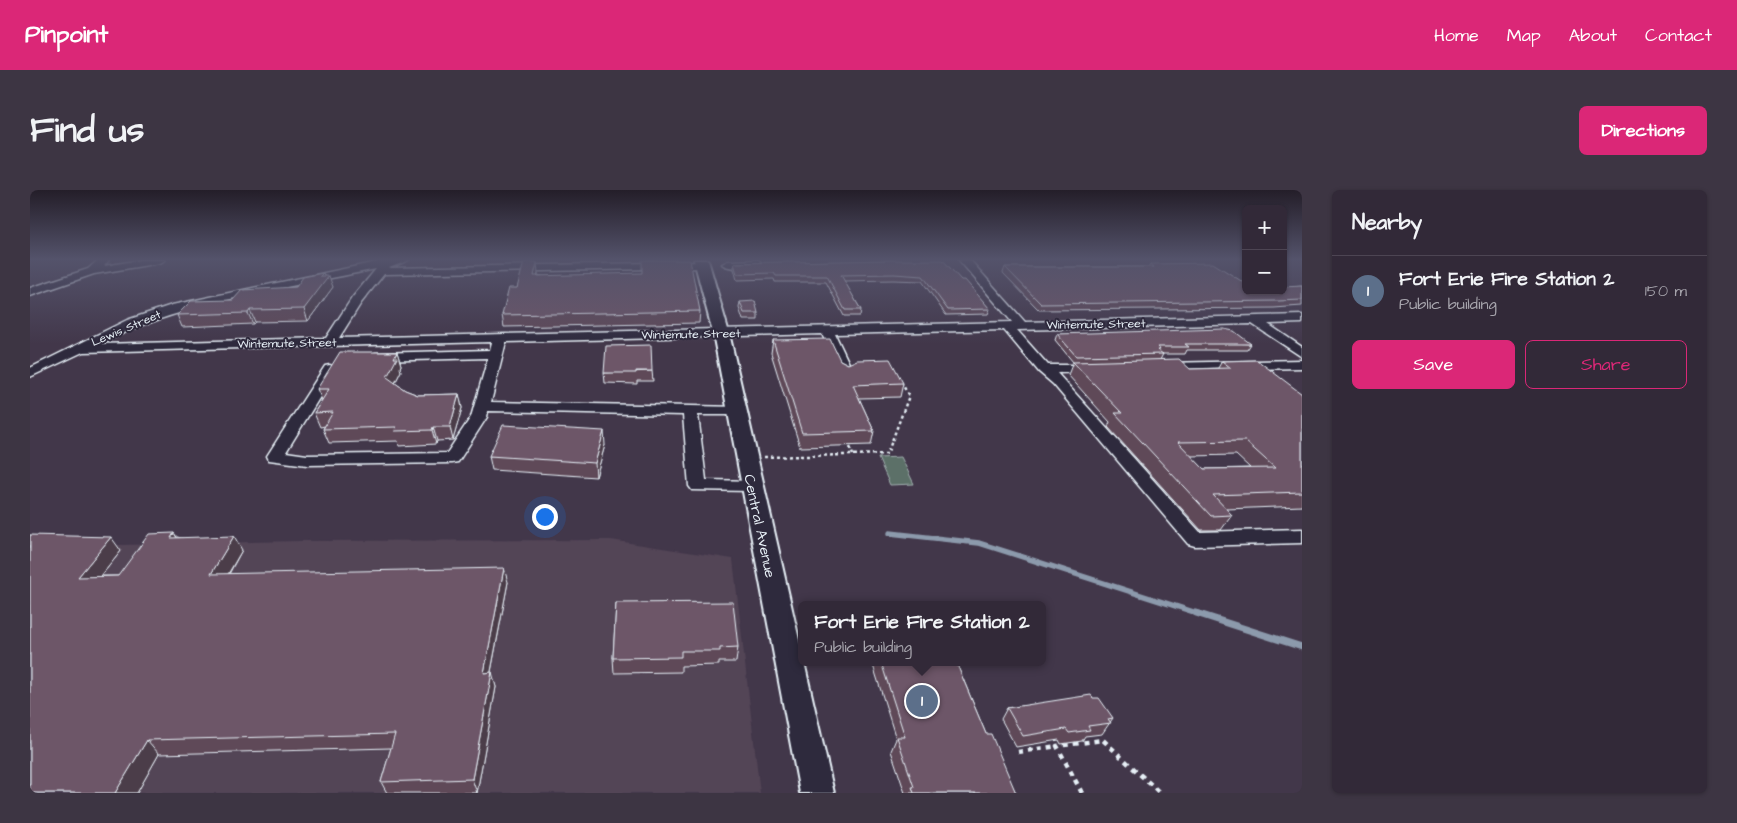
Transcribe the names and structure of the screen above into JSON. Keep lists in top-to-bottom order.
{
  "streets": {
    "main road": ["Central Avenue"],
    "street": ["Wintemute Street", "Lewis Street"]
  },
  "crossings": [
    ["Wintemute Street", "Lewis Street"],
    ["Wintemute Street", "Central Avenue"]
  ],
  "page": {
    "header": "Pinpoint",
    "nav": [
      "Home",
      "Map",
      "About",
      "Contact"
    ],
    "title": "Find us",
    "buttons": [
      "Directions",
      ["Save", "Share"]
    ],
    "heading": "Nearby",
    "map_buttons": ["+", "−"],
    "list": [
      {
        "mark": "1",
        "name": "Fort Erie Fire Station 2",
        "note": "Public building",
        "value": "150 m"
      }
    ],
    "popup": ["Fort Erie Fire Station 2", "Public building"],
    "pins": "1"
  }
}
